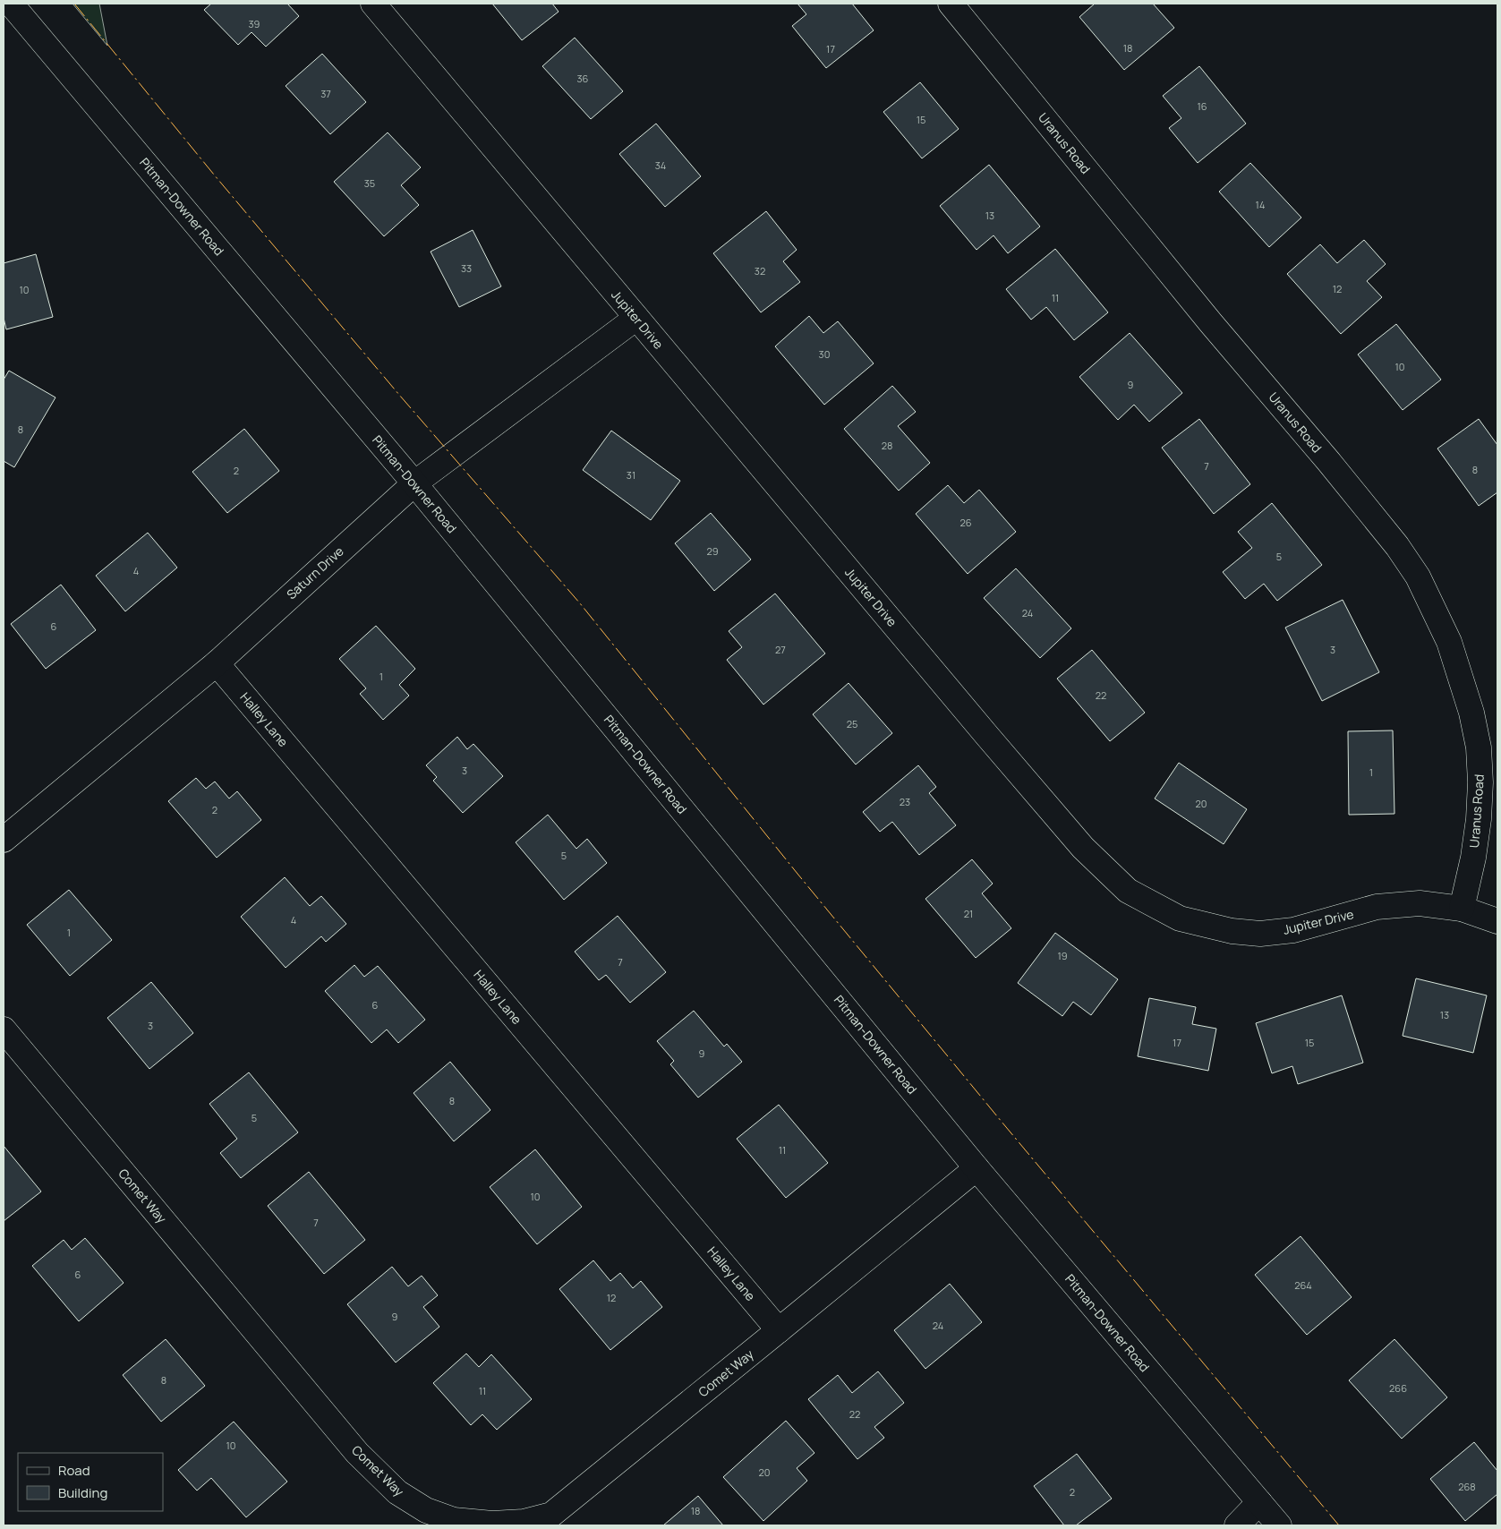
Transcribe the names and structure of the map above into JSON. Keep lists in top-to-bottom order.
{
  "streets": {
    "street": [
      "Uranus Road",
      "Pitman-Downer Road",
      "Jupiter Drive",
      "Saturn Drive",
      "Halley Lane",
      "Comet Way"
    ]
  },
  "crossings": [
    ["Uranus Road", "Jupiter Drive"],
    ["Pitman-Downer Road", "Saturn Drive"],
    ["Pitman-Downer Road", "Comet Way"],
    ["Jupiter Drive", "Saturn Drive"],
    ["Saturn Drive", "Halley Lane"],
    ["Halley Lane", "Comet Way"]
  ],
  "house_numbers": [
    "39",
    "18",
    "17",
    "36",
    "37",
    "16",
    "15",
    "34",
    "35",
    "14",
    "13",
    "33",
    "32",
    "12",
    "10",
    "11",
    "30",
    "10",
    "9",
    "8",
    "28",
    "7",
    "8",
    "2",
    "31",
    "26",
    "29",
    "5",
    "4",
    "24",
    "6",
    "27",
    "3",
    "1",
    "22",
    "25",
    "3",
    "1",
    "23",
    "20",
    "2",
    "5",
    "21",
    "4",
    "1",
    "19",
    "7",
    "6",
    "13",
    "3",
    "17",
    "15",
    "9",
    "8",
    "5",
    "11",
    "10",
    "7",
    "6",
    "264",
    "12",
    "9",
    "24",
    "8",
    "266",
    "11",
    "22",
    "10",
    "20",
    "268",
    "2",
    "18"
  ],
  "legend": ["Road", "Building"]
}
